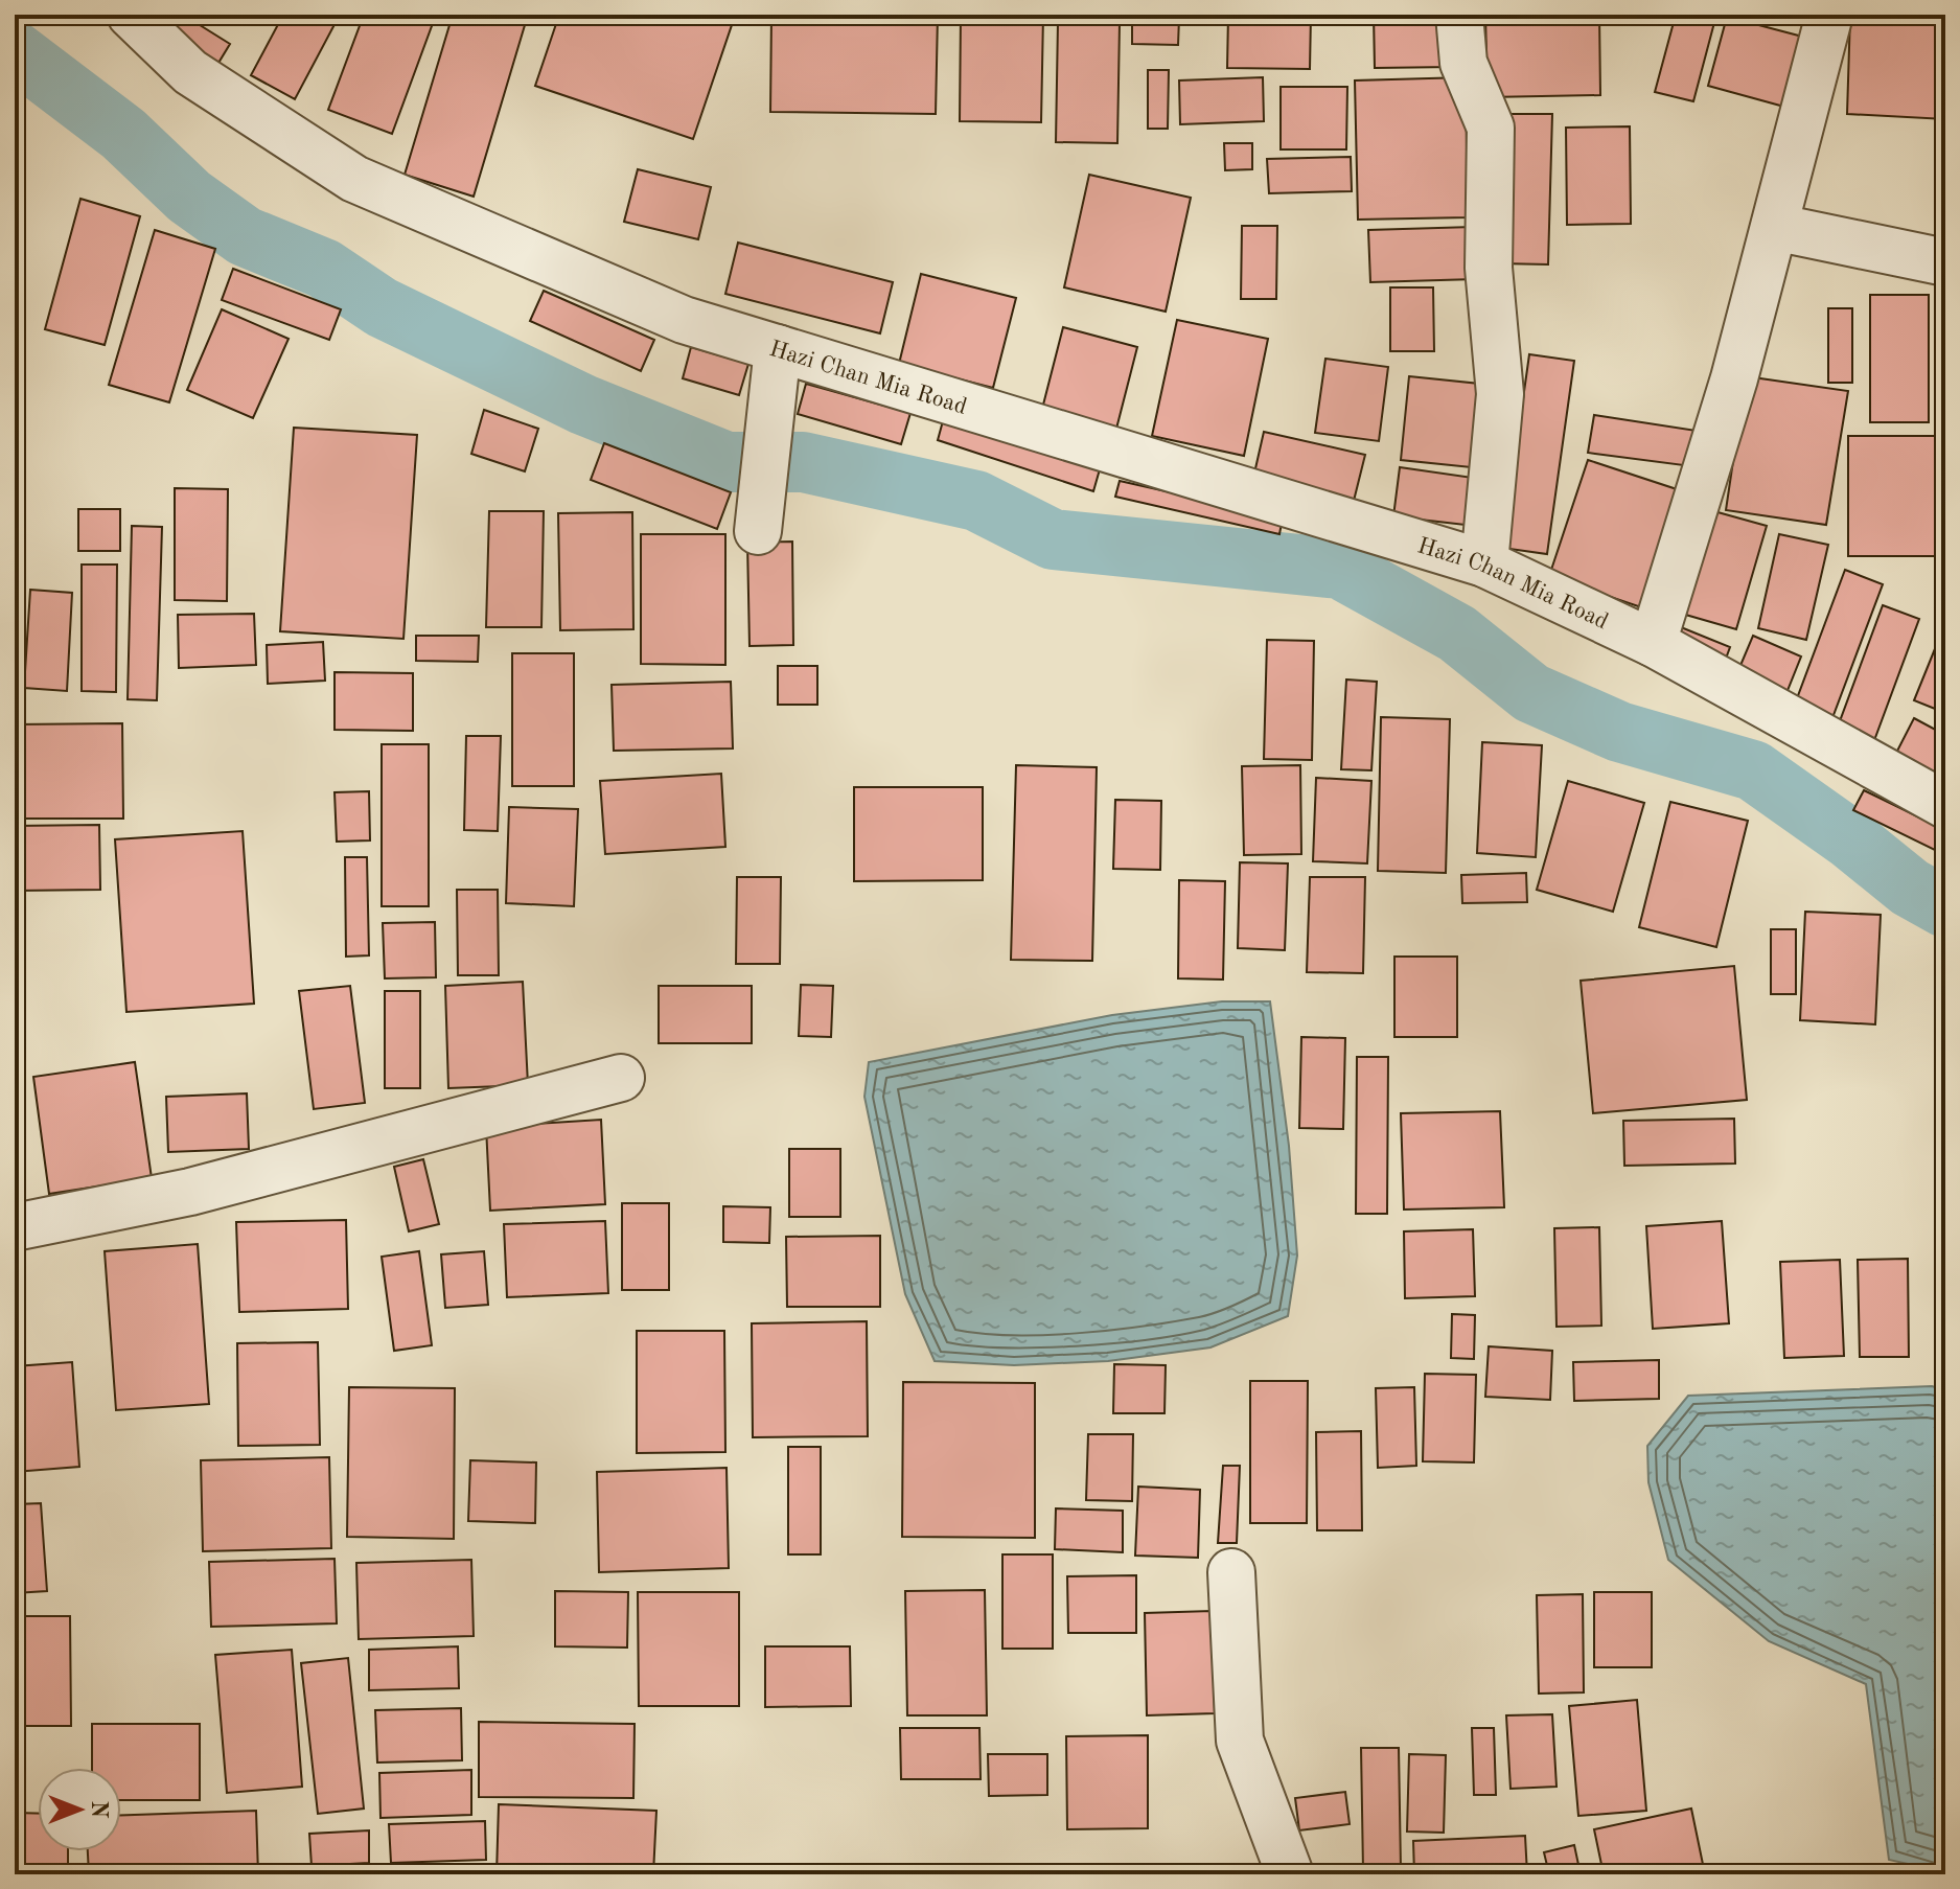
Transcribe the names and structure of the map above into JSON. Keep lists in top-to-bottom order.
{
  "streets": {
    "street": ["Hazi Chan Mia Road"]
  },
  "north": "right"
}
